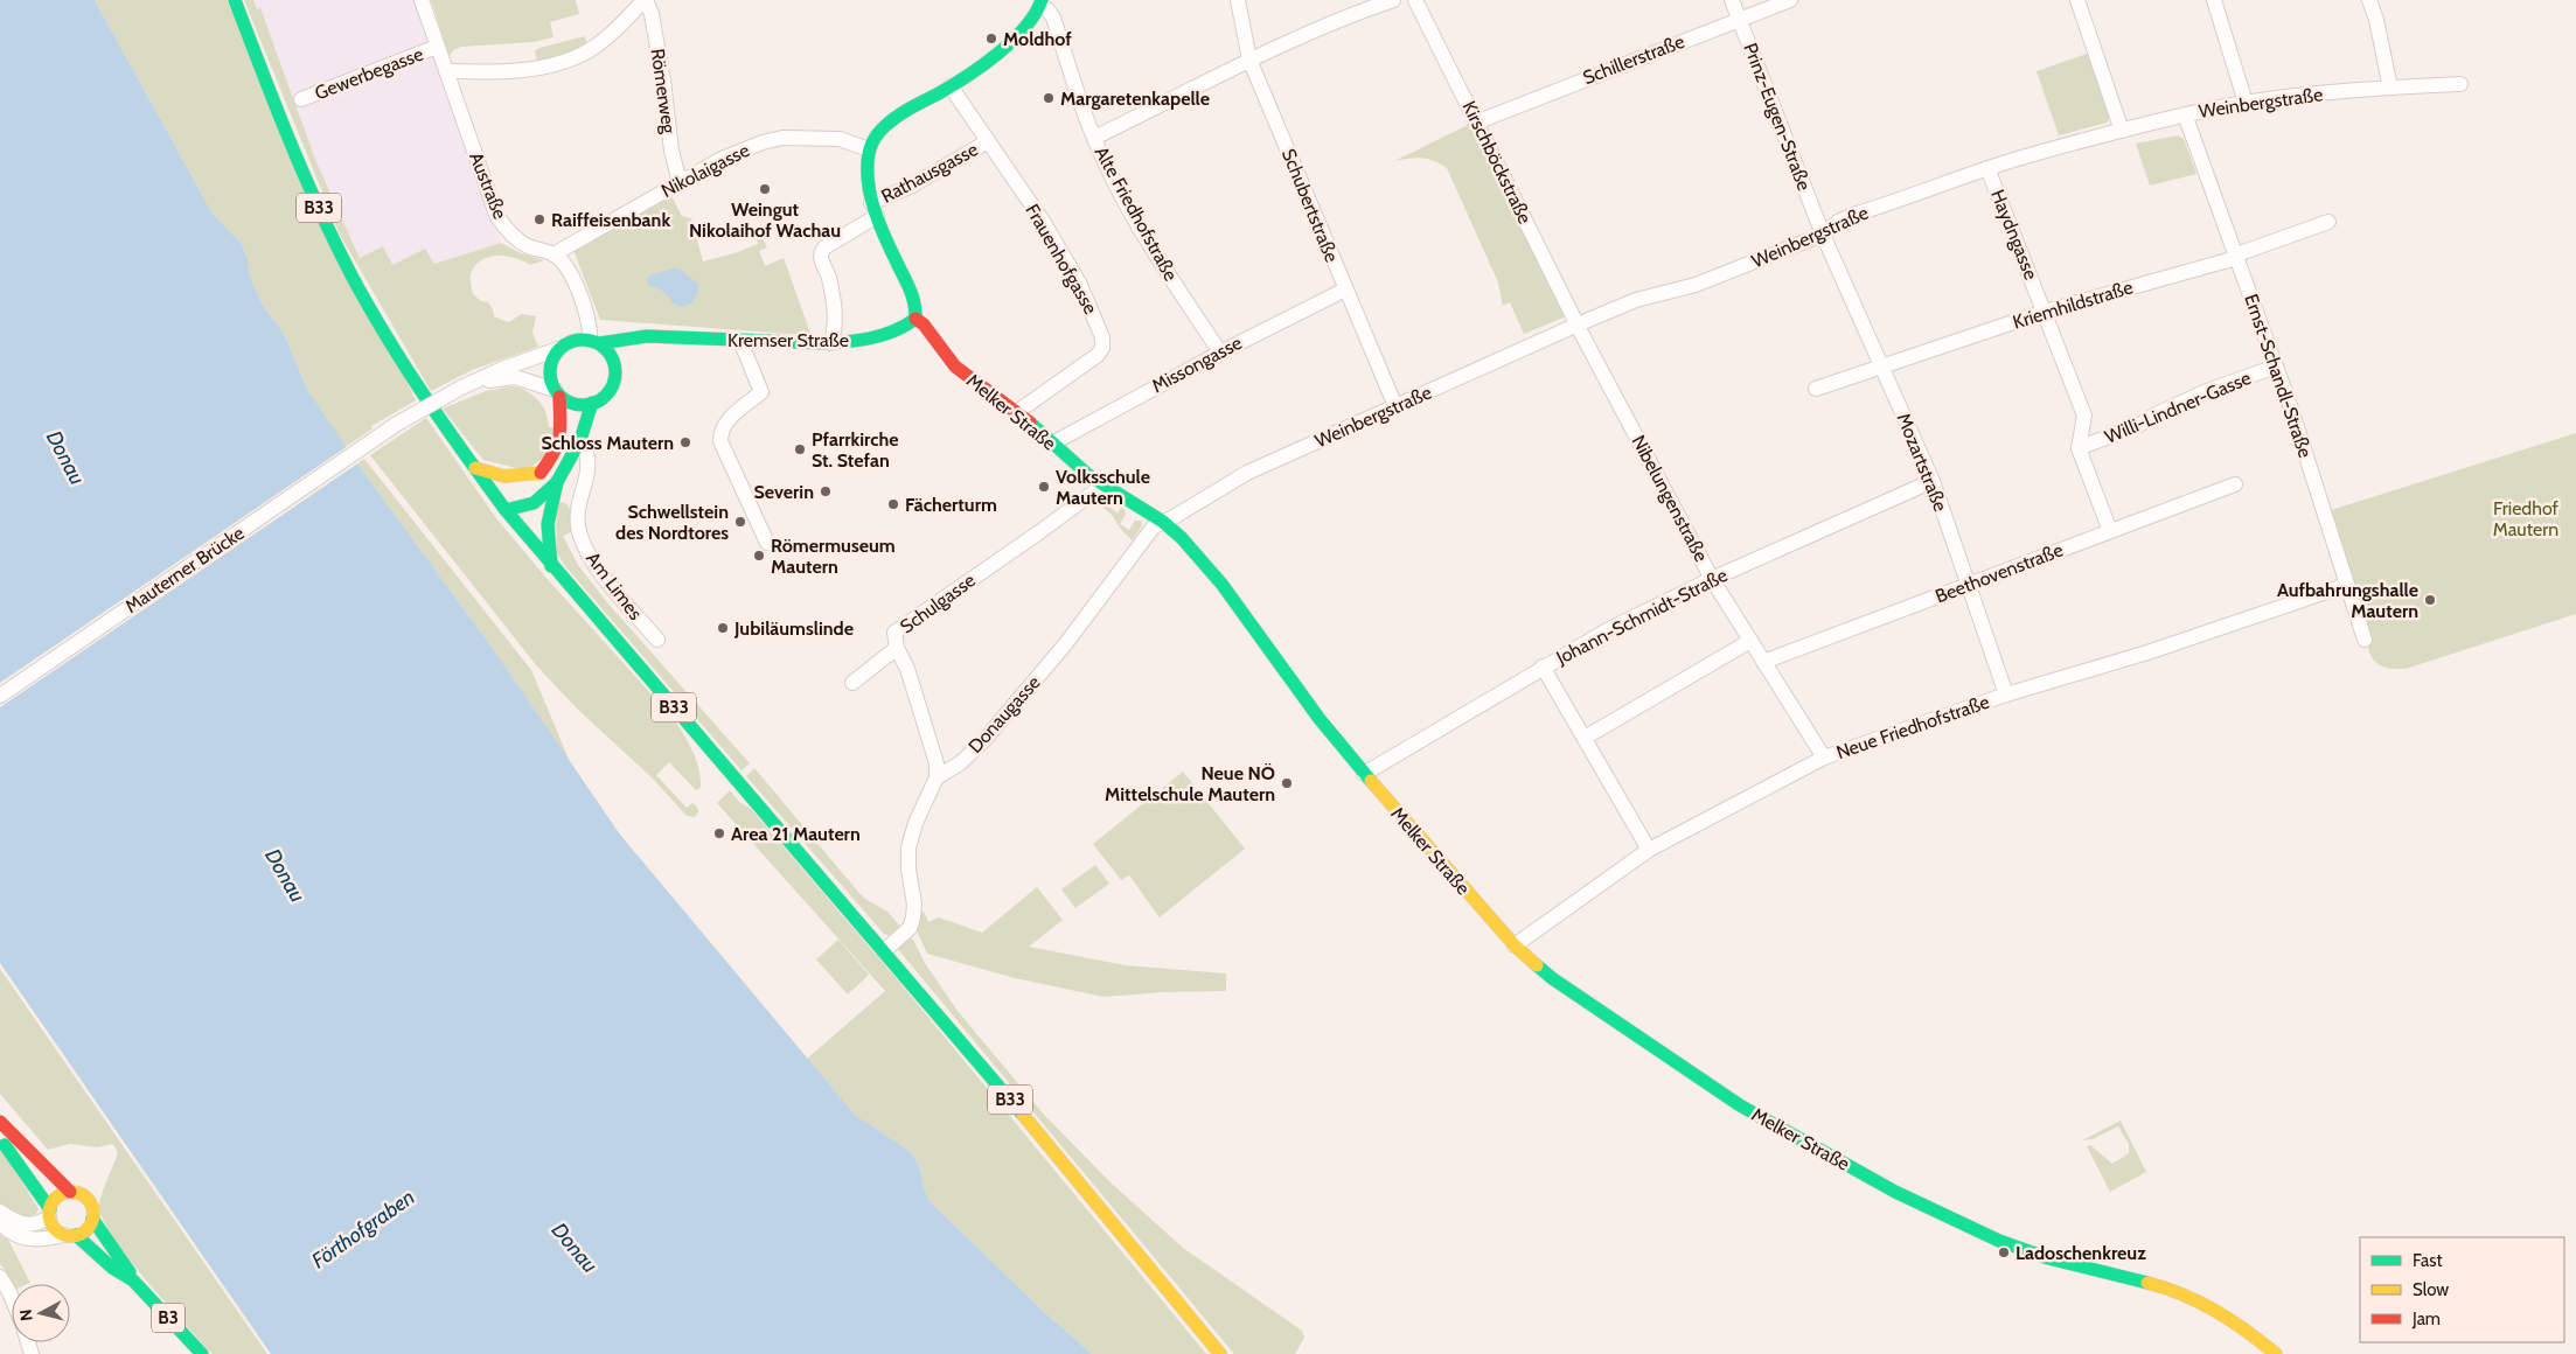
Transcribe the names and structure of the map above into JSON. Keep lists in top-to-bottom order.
{
  "streets": {
    "main road": [
      "B33",
      "Kremser Straße",
      "Melker Straße",
      "B3"
    ],
    "street": [
      "Schillerstraße",
      "Gewerbegasse",
      "Römerweg",
      "Weinbergstraße",
      "Prinz-Eugen-Straße",
      "Kirschböckstraße",
      "Nikolaigasse",
      "Rathausgasse",
      "Austraße",
      "Schubertstraße",
      "Alte Friedhofstraße",
      "Haydngasse",
      "Frauenhofgasse",
      "Kriemhildstraße",
      "Missongasse",
      "Ernst-Schandl-Straße",
      "Willi-Lindner-Gasse",
      "Mozartstraße",
      "Nibelungenstraße",
      "Mauterner Brücke",
      "Beethovenstraße",
      "Am Limes",
      "Schulgasse",
      "Johann-Schmidt-Straße",
      "Donaugasse",
      "Neue Friedhofstraße"
    ]
  },
  "crossings": [
    ["Schillerstraße", "Prinz-Eugen-Straße"],
    ["Schillerstraße", "Kirschböckstraße"],
    ["Gewerbegasse", "Austraße"],
    ["Römerweg", "Nikolaigasse"],
    ["Weinbergstraße", "Prinz-Eugen-Straße"],
    ["Weinbergstraße", "Kirschböckstraße"],
    ["Weinbergstraße", "Schubertstraße"],
    ["Weinbergstraße", "Haydngasse"],
    ["Weinbergstraße", "Ernst-Schandl-Straße"],
    ["Weinbergstraße", "Melker Straße"],
    ["Weinbergstraße", "Mozartstraße"],
    ["Weinbergstraße", "Nibelungenstraße"],
    ["Weinbergstraße", "Donaugasse"],
    ["Prinz-Eugen-Straße", "Mozartstraße"],
    ["Kirschböckstraße", "Nibelungenstraße"],
    ["Nikolaigasse", "Austraße"],
    ["Rathausgasse", "Frauenhofgasse"],
    ["Rathausgasse", "Kremser Straße"],
    ["Austraße", "Kremser Straße"],
    ["Austraße", "Mauterner Brücke"],
    ["Schubertstraße", "Missongasse"],
    ["Alte Friedhofstraße", "Missongasse"],
    ["Haydngasse", "Kriemhildstraße"],
    ["Haydngasse", "Willi-Lindner-Gasse"],
    ["Frauenhofgasse", "Melker Straße"],
    ["Kriemhildstraße", "Ernst-Schandl-Straße"],
    ["Kriemhildstraße", "Mozartstraße"],
    ["Kremser Straße", "Melker Straße"],
    ["Kremser Straße", "Mauterner Brücke"],
    ["Missongasse", "Melker Straße"],
    ["Ernst-Schandl-Straße", "Willi-Lindner-Gasse"],
    ["Ernst-Schandl-Straße", "Neue Friedhofstraße"],
    ["Melker Straße", "Schulgasse"],
    ["Melker Straße", "Johann-Schmidt-Straße"],
    ["Melker Straße", "Donaugasse"],
    ["Melker Straße", "Neue Friedhofstraße"],
    ["Mozartstraße", "Beethovenstraße"],
    ["Mozartstraße", "Johann-Schmidt-Straße"],
    ["Mozartstraße", "Neue Friedhofstraße"],
    ["Nibelungenstraße", "Beethovenstraße"],
    ["Nibelungenstraße", "Johann-Schmidt-Straße"],
    ["Nibelungenstraße", "Neue Friedhofstraße"],
    ["Schulgasse", "Donaugasse"]
  ],
  "water": ["Donau", "Förthofgraben"],
  "parks": ["Friedhof Mautern"],
  "places": [
    "Moldhof",
    "Margaretenkapelle",
    "Weingut Nikolaihof Wachau",
    "Raiffeisenbank",
    "Schloss Mautern",
    "Pfarrkirche St. Stefan",
    "Volksschule Mautern",
    "Severin",
    "Fächerturm",
    "Schwellstein des Nordtores",
    "Römermuseum Mautern",
    "Aufbahrungshalle Mautern",
    "Jubiläumslinde",
    "Neue NÖ Mittelschule Mautern",
    "Area 21 Mautern",
    "Ladoschenkreuz"
  ],
  "legend": ["Fast", "Slow", "Jam"],
  "north": "left"
}
